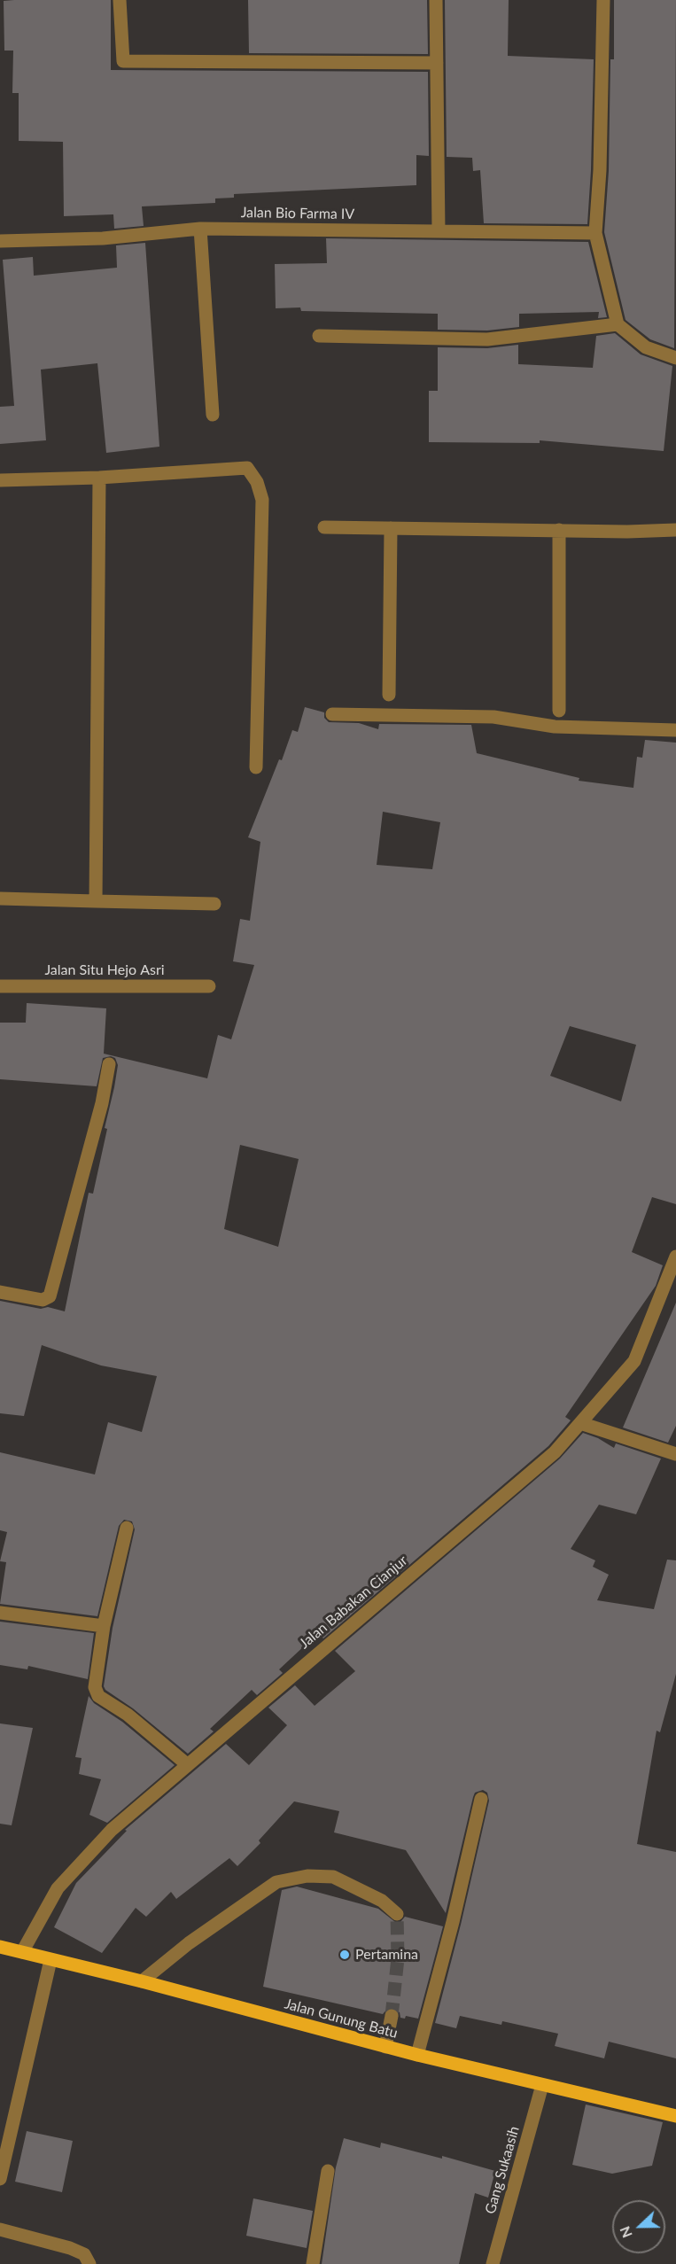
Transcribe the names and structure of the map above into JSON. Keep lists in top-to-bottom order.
{
  "streets": {
    "main road": ["Jalan Gunung Batu"],
    "street": [
      "Jalan Bio Farma IV",
      "Jalan Situ Hejo Asri",
      "Jalan Babakan Cianjur",
      "Gang Sukaasih"
    ]
  },
  "crossings": [
    ["Jalan Babakan Cianjur", "Jalan Gunung Batu"],
    ["Jalan Gunung Batu", "Gang Sukaasih"]
  ],
  "places": ["Pertamina"],
  "north": "left"
}
